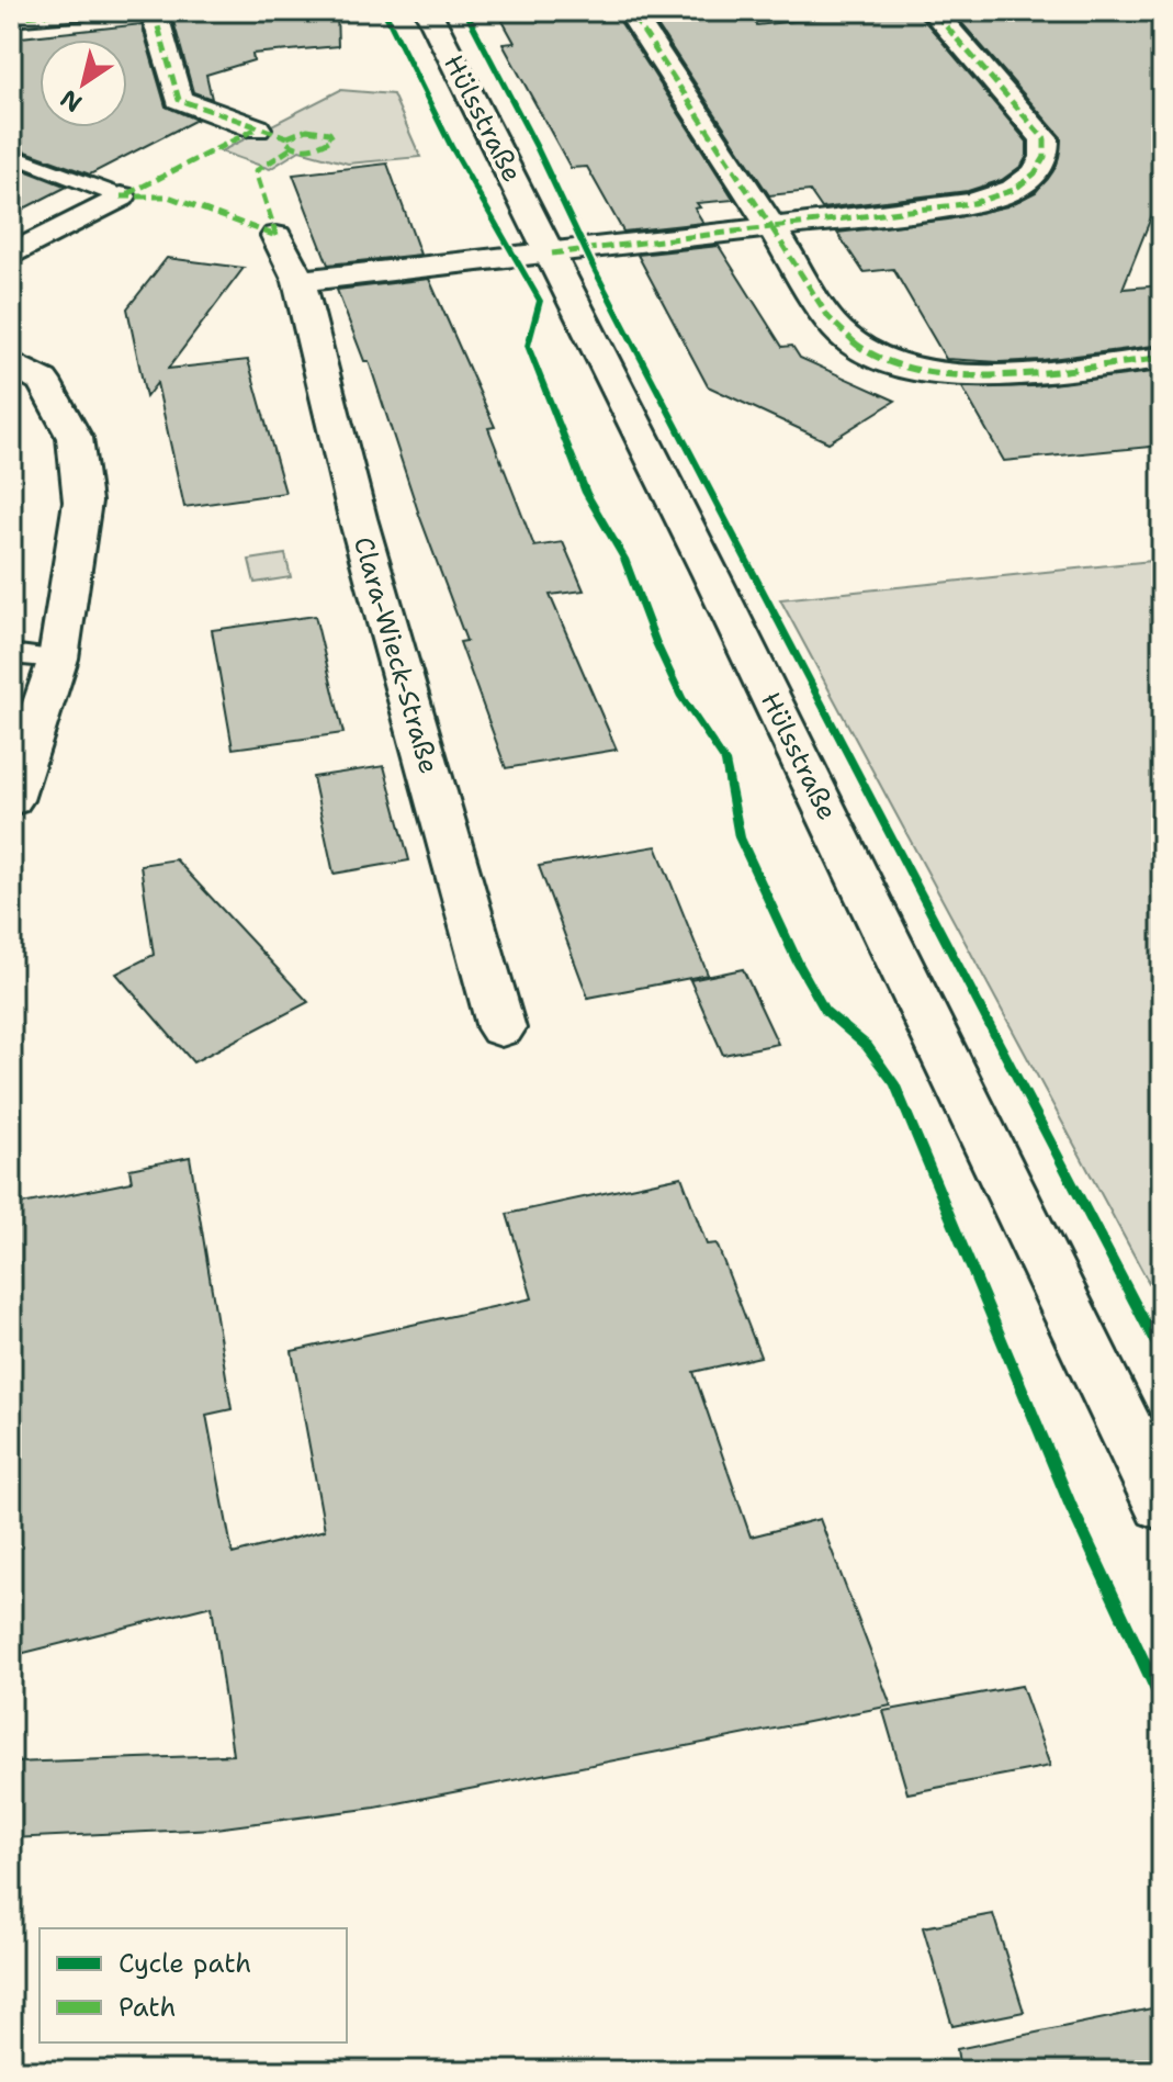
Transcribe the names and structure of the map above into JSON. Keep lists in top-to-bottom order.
{
  "streets": {
    "street": ["Hülsstraße", "Clara-Wieck-Straße"]
  },
  "legend": ["Cycle path", "Path"],
  "north": "bottom left"
}
